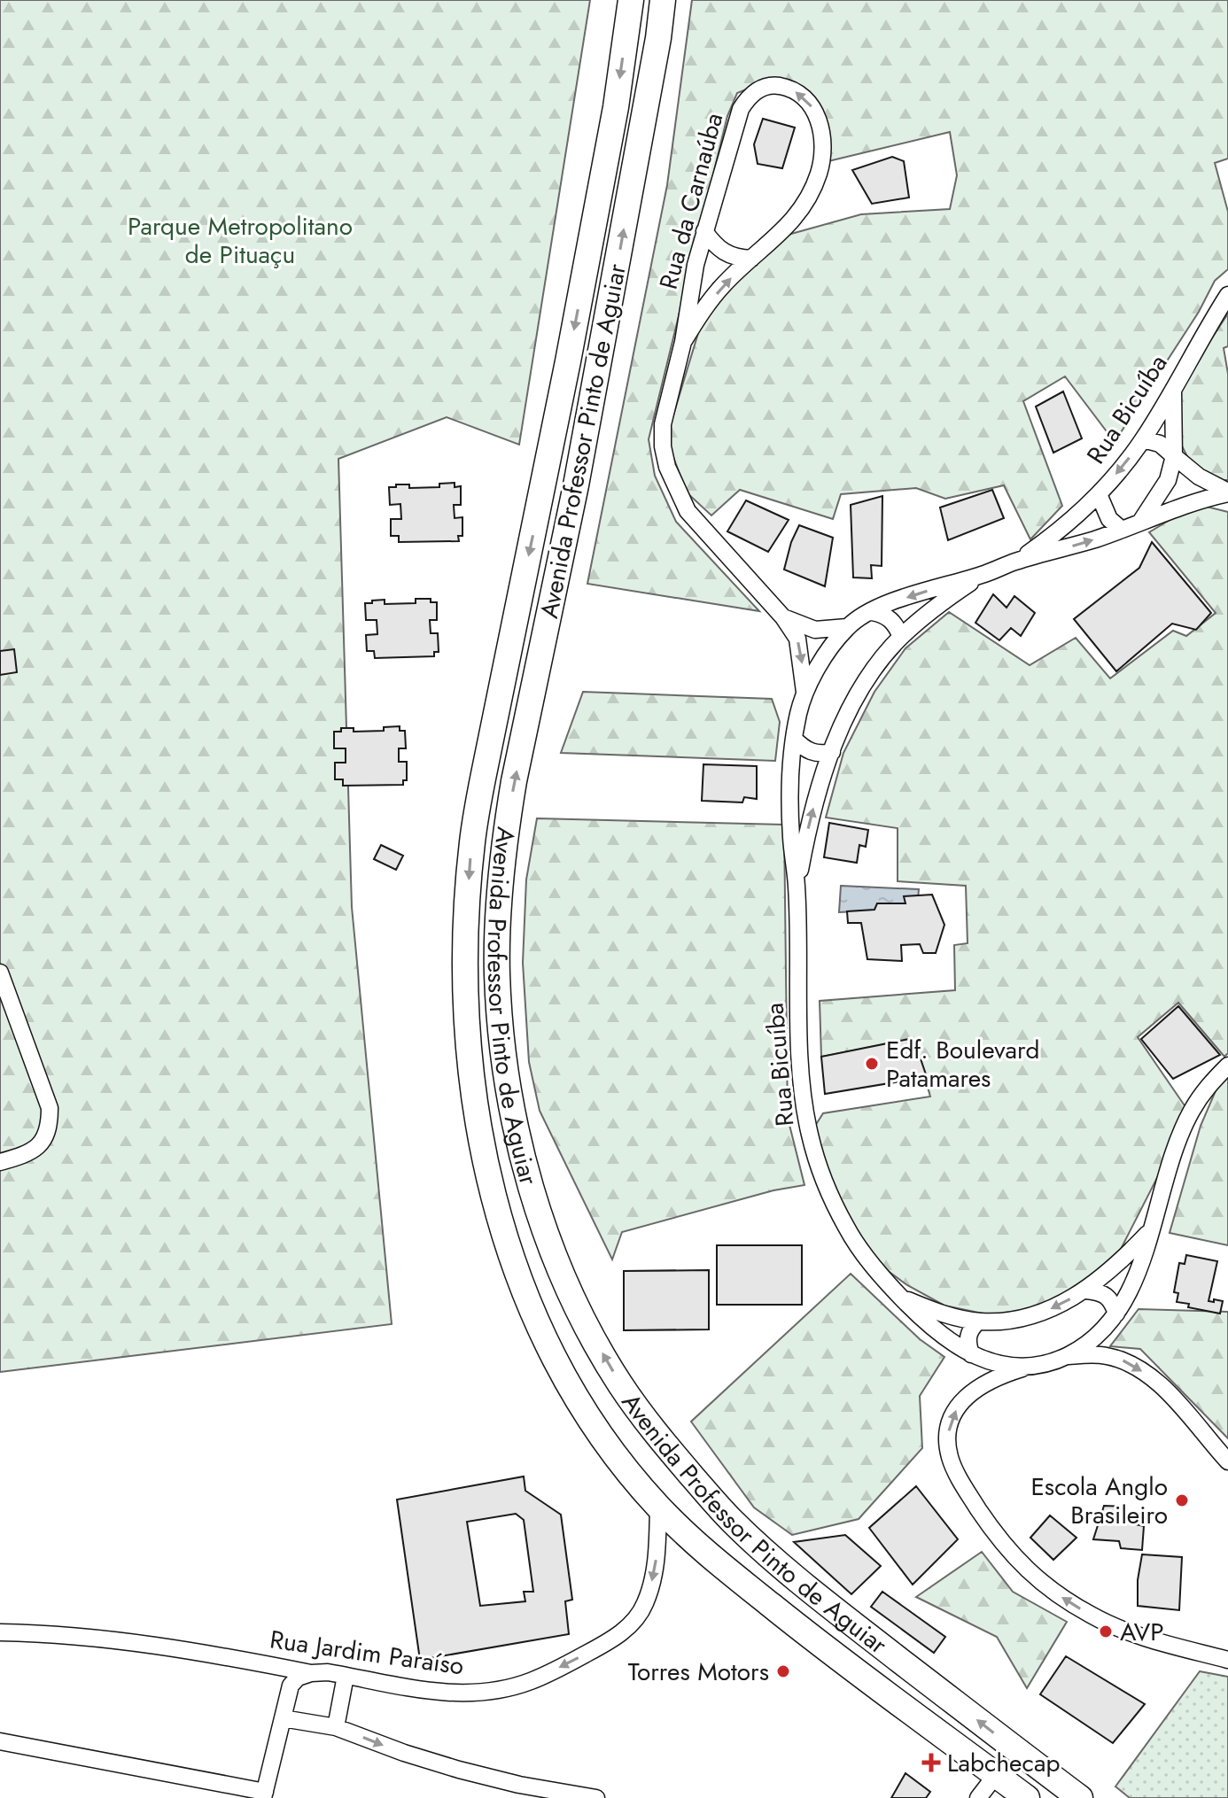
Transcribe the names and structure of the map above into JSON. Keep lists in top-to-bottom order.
{
  "streets": {
    "main road": ["Avenida Professor Pinto de Aguiar"],
    "street": ["Rua da Carnaúba", "Rua Bicuíba", "Rua Jardim Paraíso"]
  },
  "crossings": [
    ["Rua da Carnaúba", "Rua Bicuíba"],
    ["Avenida Professor Pinto de Aguiar", "Rua Jardim Paraíso"]
  ],
  "one_way": ["Rua Jardim Paraíso"],
  "parks": ["Parque Metropolitano de Pituaçu"],
  "places": {
    "other": [
      "Edf. Boulevard Patamares",
      "Escola Anglo Brasileiro",
      "AVP",
      "Torres Motors"
    ],
    "health": ["Labchecap"]
  }
}
